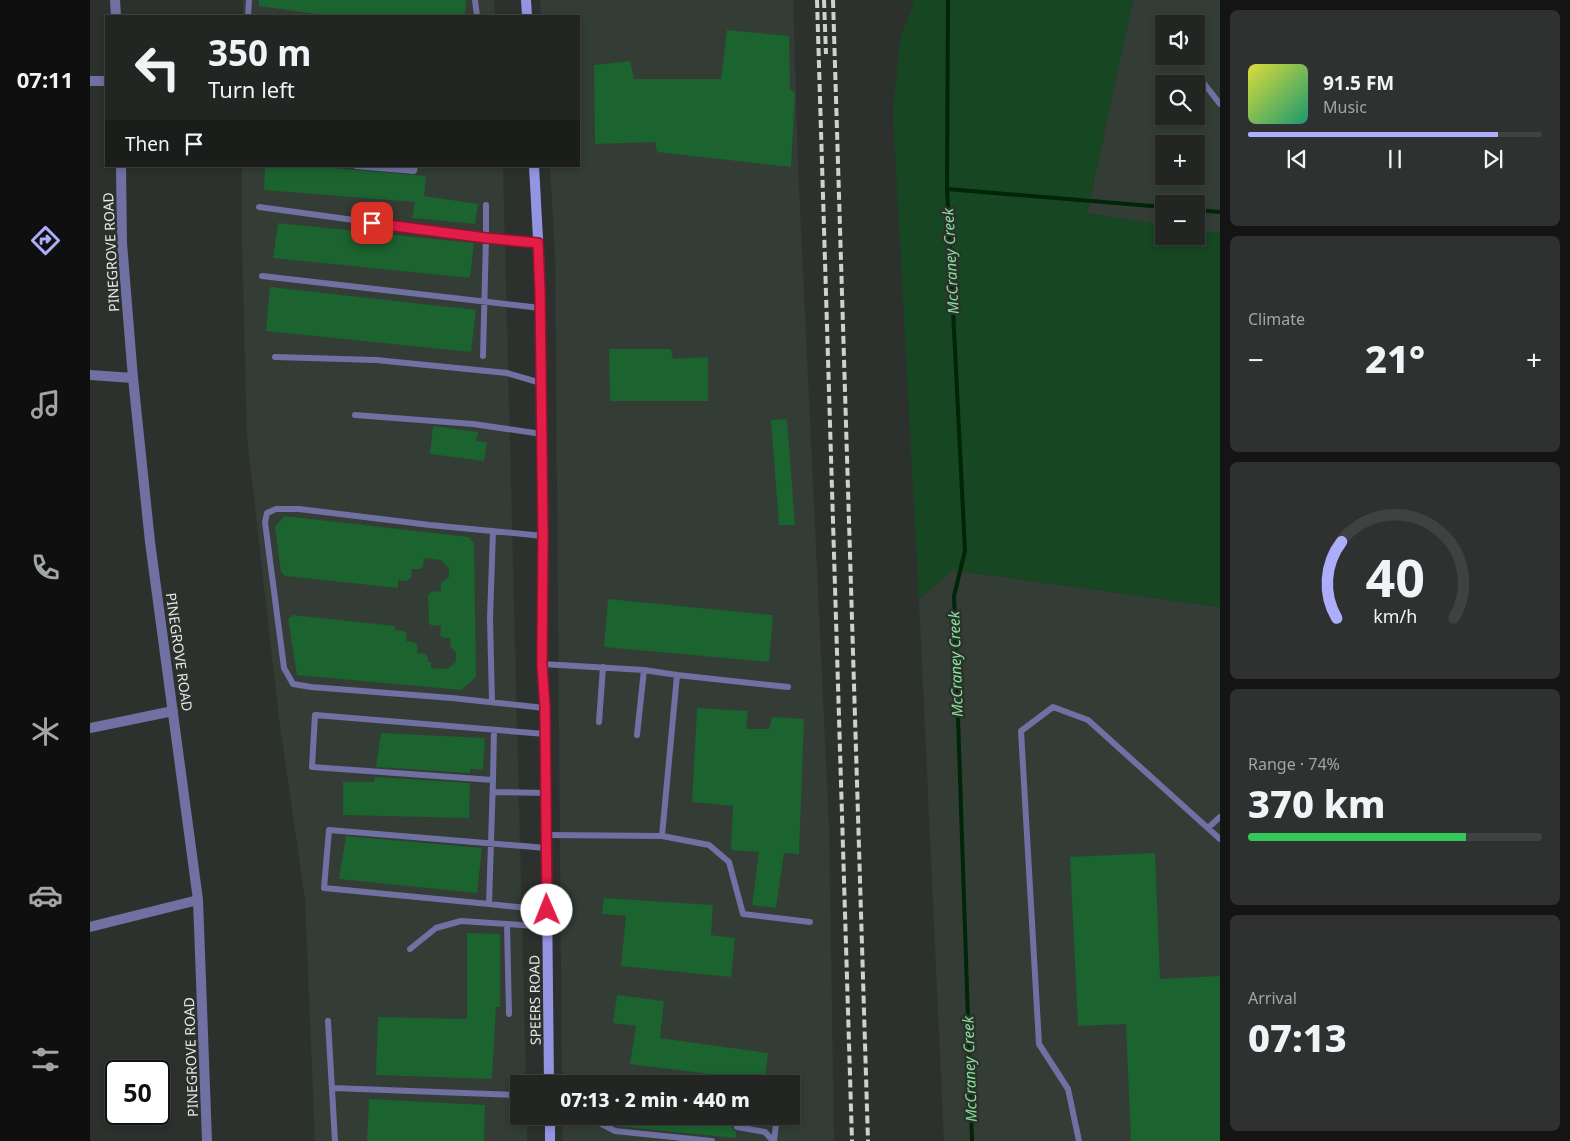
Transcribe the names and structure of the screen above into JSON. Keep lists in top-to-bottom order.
{
  "streets": {
    "main road": ["SPEERS ROAD"],
    "street": ["PINEGROVE ROAD"]
  },
  "water": ["McCraney Creek"],
  "page": {
    "tabs": "07:11",
    "map_buttons": ["+", "−"],
    "turn": ["350 m", "Turn left"],
    "song": ["91.5 FM", "Music"],
    "then": "Then",
    "tile": [
      "Climate",
      ["Range · 74%", "370 km"],
      ["Arrival", "07:13"]
    ],
    "heat": ["−", "21°", "+"],
    "limit": "50",
    "trip": "07:13 · 2 min · 440 m",
    "gauge": ["40", "km/h"]
  }
}
